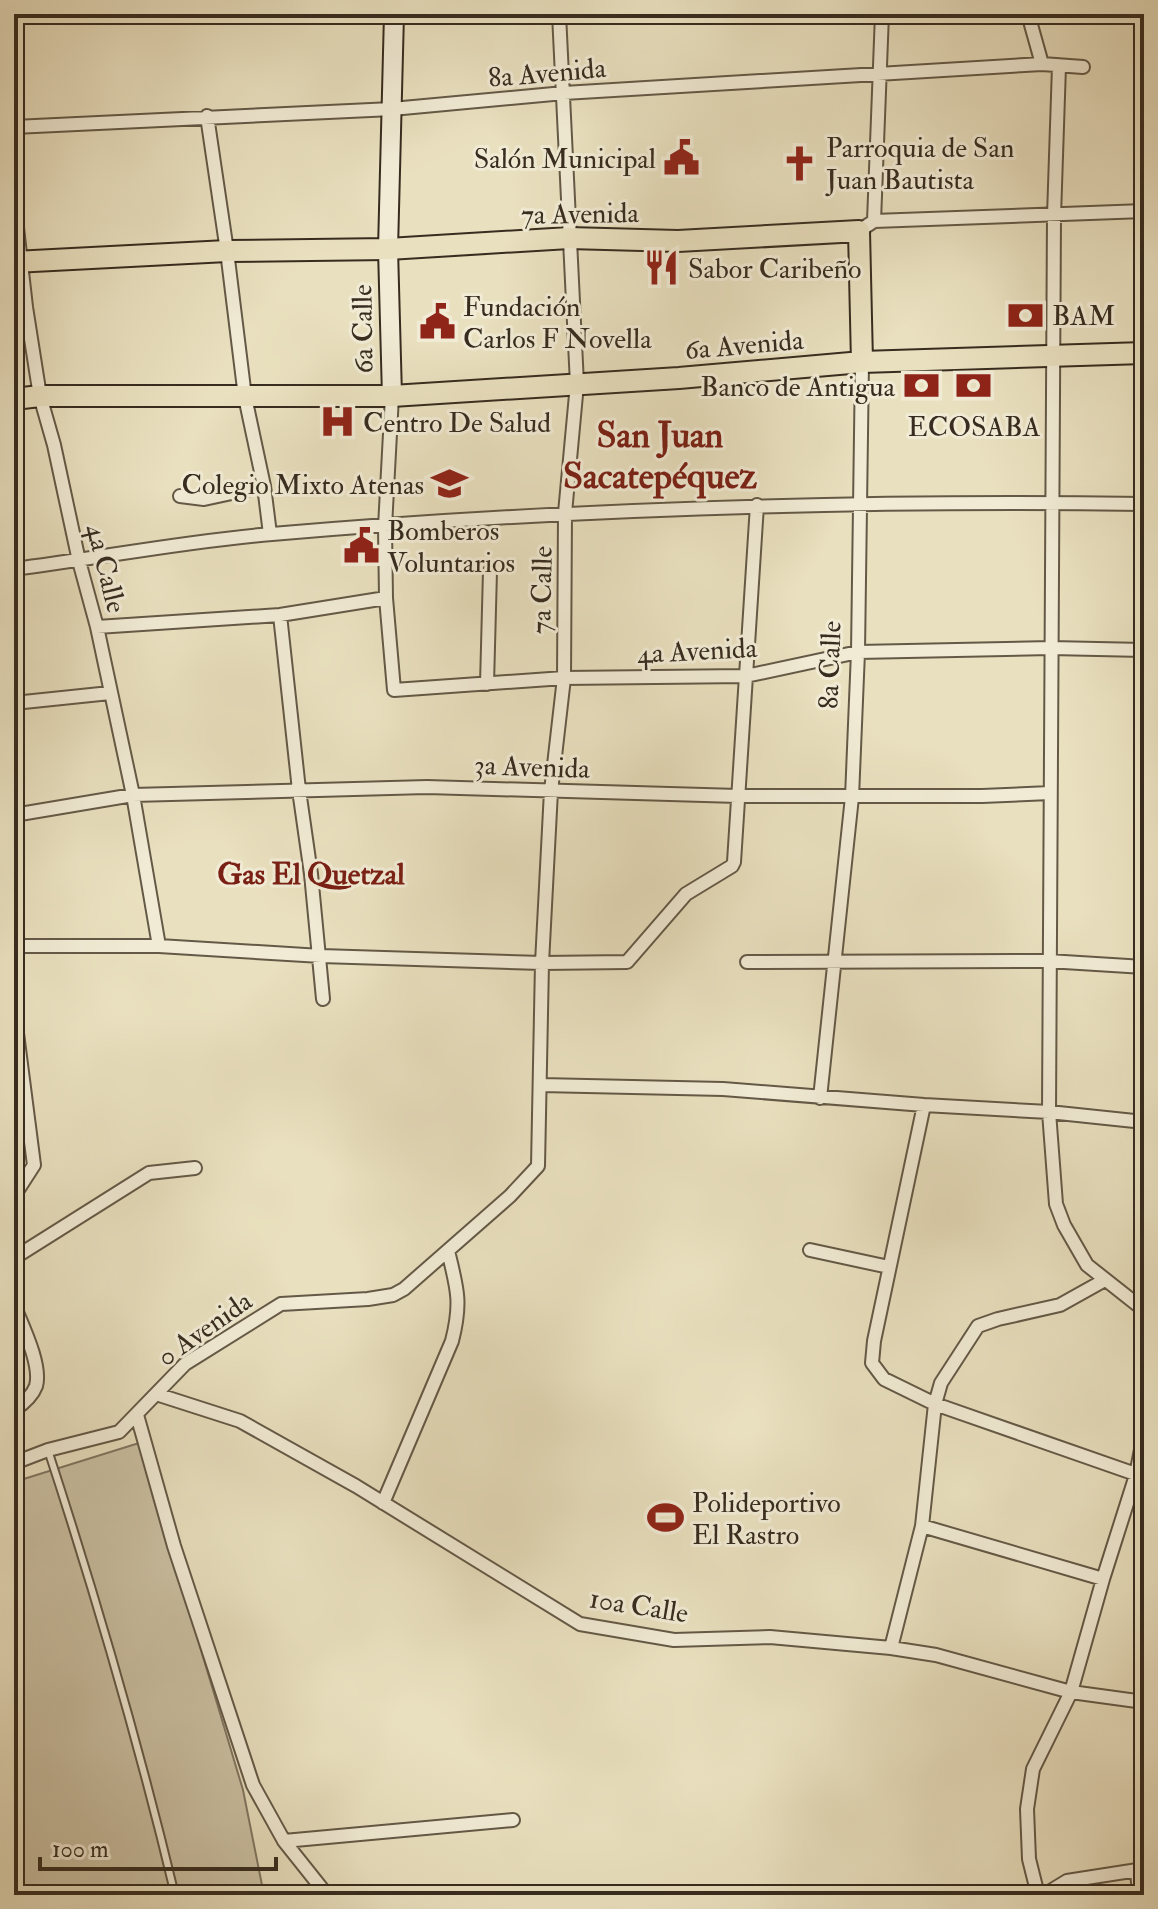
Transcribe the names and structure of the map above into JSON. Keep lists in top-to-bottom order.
{
  "streets": {
    "main road": ["7a Avenida", "6a Avenida", "8a Calle"],
    "street": [
      "8a Avenida",
      "6a Calle",
      "4a Calle",
      "7a Calle",
      "4a Avenida",
      "3a Avenida",
      "0 Avenida",
      "10a Calle"
    ]
  },
  "crossings": [
    ["8a Avenida", "6a Calle"],
    ["8a Avenida", "7a Calle"],
    ["7a Avenida", "6a Calle"],
    ["7a Avenida", "4a Calle"],
    ["7a Avenida", "7a Calle"],
    ["7a Avenida", "8a Calle"],
    ["6a Calle", "6a Avenida"],
    ["6a Calle", "4a Avenida"],
    ["6a Avenida", "4a Calle"],
    ["6a Avenida", "7a Calle"],
    ["6a Avenida", "8a Calle"],
    ["4a Calle", "3a Avenida"],
    ["7a Calle", "4a Avenida"],
    ["7a Calle", "3a Avenida"],
    ["7a Calle", "0 Avenida"],
    ["4a Avenida", "8a Calle"],
    ["8a Calle", "3a Avenida"],
    ["0 Avenida", "10a Calle"]
  ],
  "districts": ["San Juan Sacatepéquez", "Gas El Quetzal"],
  "places": {
    "public building": ["Salón Municipal", "Fundación Carlos F Novella", "Bomberos Voluntarios"],
    "church": ["Parroquia de San Juan Bautista"],
    "restaurant": ["Sabor Caribeño"],
    "bank": ["BAM", "Banco de Antigua", "ECOSABA"],
    "hospital": ["Centro De Salud"],
    "school or university": ["Colegio Mixto Atenas"],
    "sports": ["Polideportivo El Rastro"]
  },
  "scale_bar": "100 m"
}
